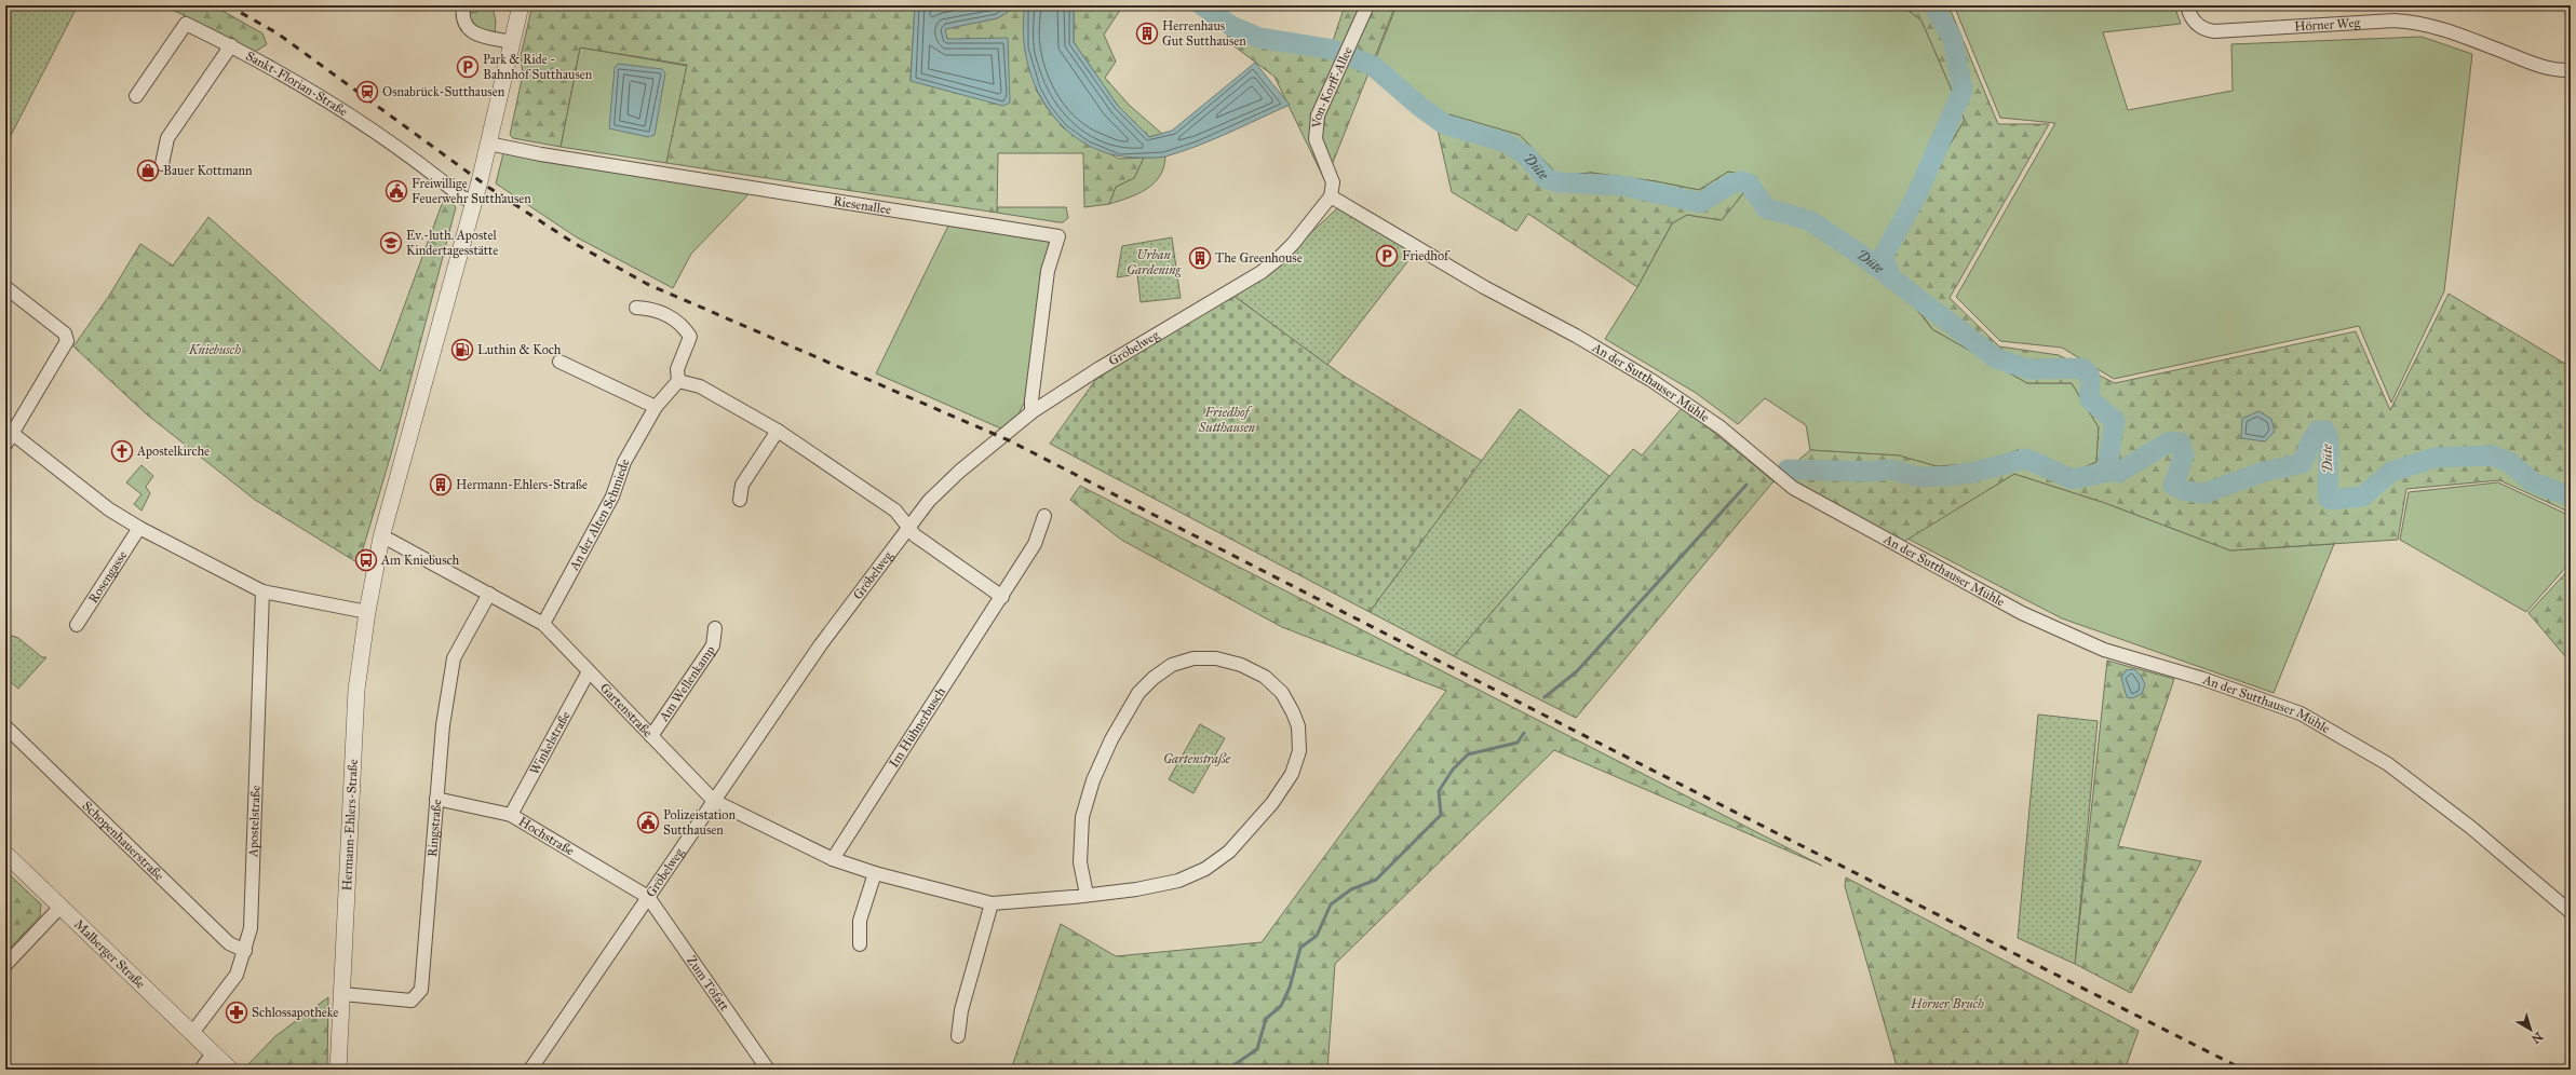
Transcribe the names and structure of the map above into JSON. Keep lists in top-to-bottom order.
{
  "streets": {
    "street": [
      "Hörner Weg",
      "Sankt-Florian-Straße",
      "Von-Korff-Allee",
      "Riesenallee",
      "Gröbelweg",
      "An der Sutthauser Mühle",
      "An der Alten Schmiede",
      "Rosengasse",
      "Am Wellenkamp",
      "Gartenstraße",
      "Im Hühnerbusch",
      "Winkelstraße",
      "Apostelstraße",
      "Hermann-Ehlers-Straße",
      "Ringstraße",
      "Hochstraße",
      "Schopenhauerstraße",
      "Malberger Straße",
      "Zum Töfatt"
    ]
  },
  "crossings": [
    ["Sankt-Florian-Straße", "Hermann-Ehlers-Straße"],
    ["Von-Korff-Allee", "Gröbelweg"],
    ["Von-Korff-Allee", "An der Sutthauser Mühle"],
    ["Riesenallee", "Gröbelweg"],
    ["Riesenallee", "Hermann-Ehlers-Straße"],
    ["Gröbelweg", "An der Sutthauser Mühle"],
    ["Gröbelweg", "Gartenstraße"],
    ["Gröbelweg", "Hochstraße"],
    ["Gröbelweg", "Zum Töfatt"],
    ["An der Alten Schmiede", "Gartenstraße"],
    ["Am Wellenkamp", "Gartenstraße"],
    ["Gartenstraße", "Im Hühnerbusch"],
    ["Gartenstraße", "Winkelstraße"],
    ["Gartenstraße", "Hermann-Ehlers-Straße"],
    ["Gartenstraße", "Ringstraße"],
    ["Winkelstraße", "Hochstraße"],
    ["Apostelstraße", "Schopenhauerstraße"],
    ["Apostelstraße", "Malberger Straße"],
    ["Hermann-Ehlers-Straße", "Ringstraße"],
    ["Ringstraße", "Hochstraße"],
    ["Hochstraße", "Zum Töfatt"]
  ],
  "water": ["Düte"],
  "parks": [
    "Urban Gardening",
    "Kniebusch",
    "Friedhof Sutthausen",
    "Gartenstraße",
    "Hörner Bruch"
  ],
  "places": {
    "building": ["Herrenhaus Gut Sutthausen", "The Greenhouse", "Hermann-Ehlers-Straße"],
    "parking": ["Park & Ride - Bahnhof Sutthausen", "Friedhof"],
    "station": ["Osnabrück-Sutthausen"],
    "shop": ["Bauer Kottmann"],
    "public building": ["Freiwillige Feuerwehr Sutthausen", "Polizeistation Sutthausen"],
    "school or university": ["Ev.-luth. Apostel Kindertagesstätte"],
    "fuel station": ["Luthin & Koch"],
    "church": ["Apostelkirche"],
    "bus stop": ["Am Kniebusch"],
    "pharmacy": ["Schlossapotheke"]
  },
  "north": "bottom right"
}
